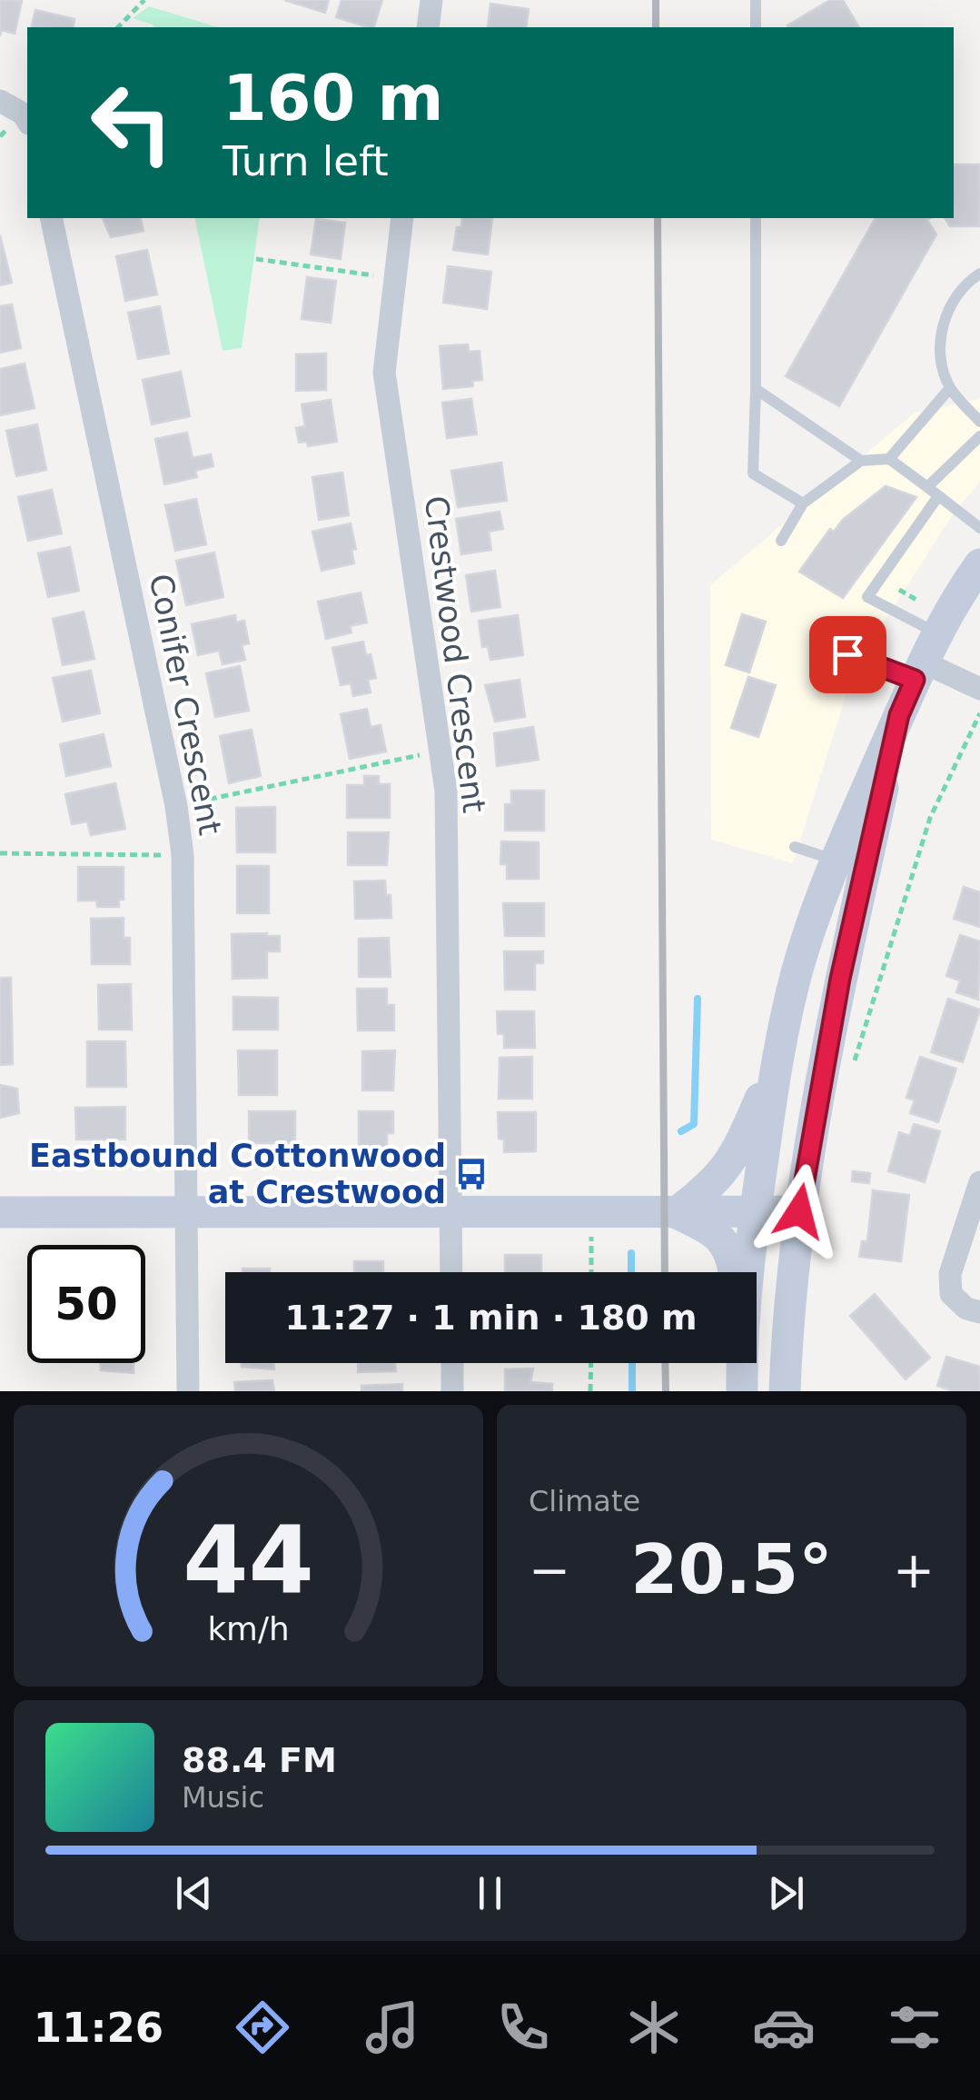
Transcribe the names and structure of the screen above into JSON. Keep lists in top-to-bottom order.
{
  "streets": {
    "street": ["Crestwood Crescent", "Conifer Crescent"]
  },
  "places": {
    "bus stop": ["Eastbound Cottonwood at Crestwood"]
  },
  "page": {
    "turn": ["160 m", "Turn left"],
    "limit": "50",
    "trip": "11:27 · 1 min · 180 m",
    "tile": "Climate",
    "heat": ["−", "20.5°", "+"],
    "song": ["88.4 FM", "Music"],
    "tabs": "11:26",
    "gauge": ["44", "km/h"]
  }
}
